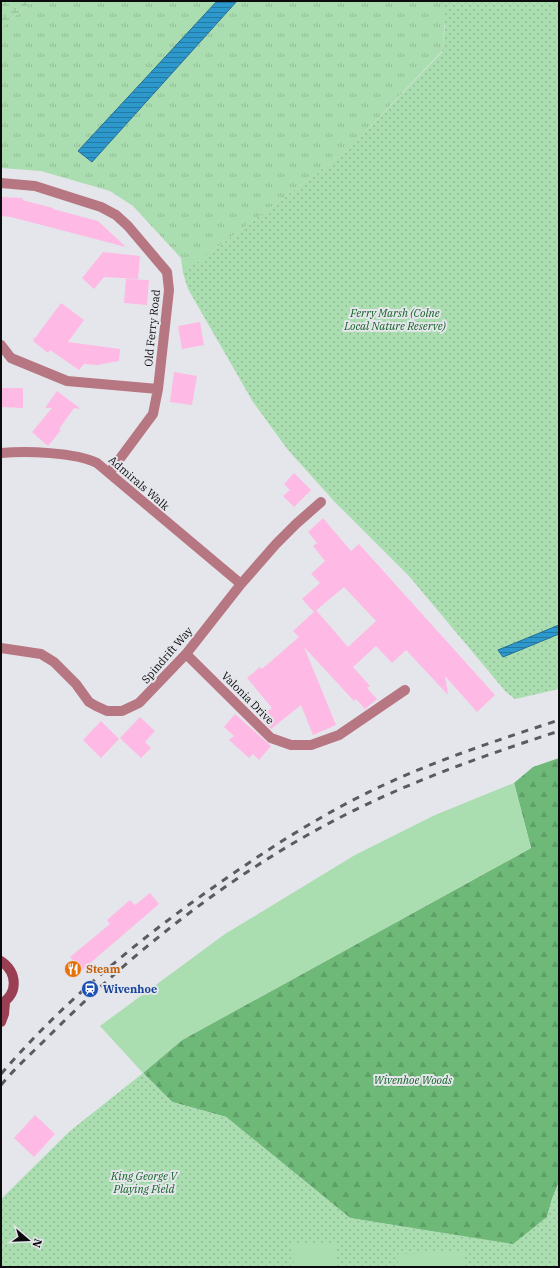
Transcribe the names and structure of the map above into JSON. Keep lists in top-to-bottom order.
{
  "streets": {
    "street": [
      "Old Ferry Road",
      "Admirals Walk",
      "Spindrift Way",
      "Valonia Drive"
    ]
  },
  "crossings": [
    ["Old Ferry Road", "Admirals Walk"],
    ["Admirals Walk", "Spindrift Way"],
    ["Spindrift Way", "Valonia Drive"]
  ],
  "parks": ["Ferry Marsh (Colne Local Nature Reserve)", "Wivenhoe Woods", "King George V Playing Field"],
  "places": {
    "restaurant": ["Steam"],
    "station": ["Wivenhoe"]
  },
  "north": "right"
}
